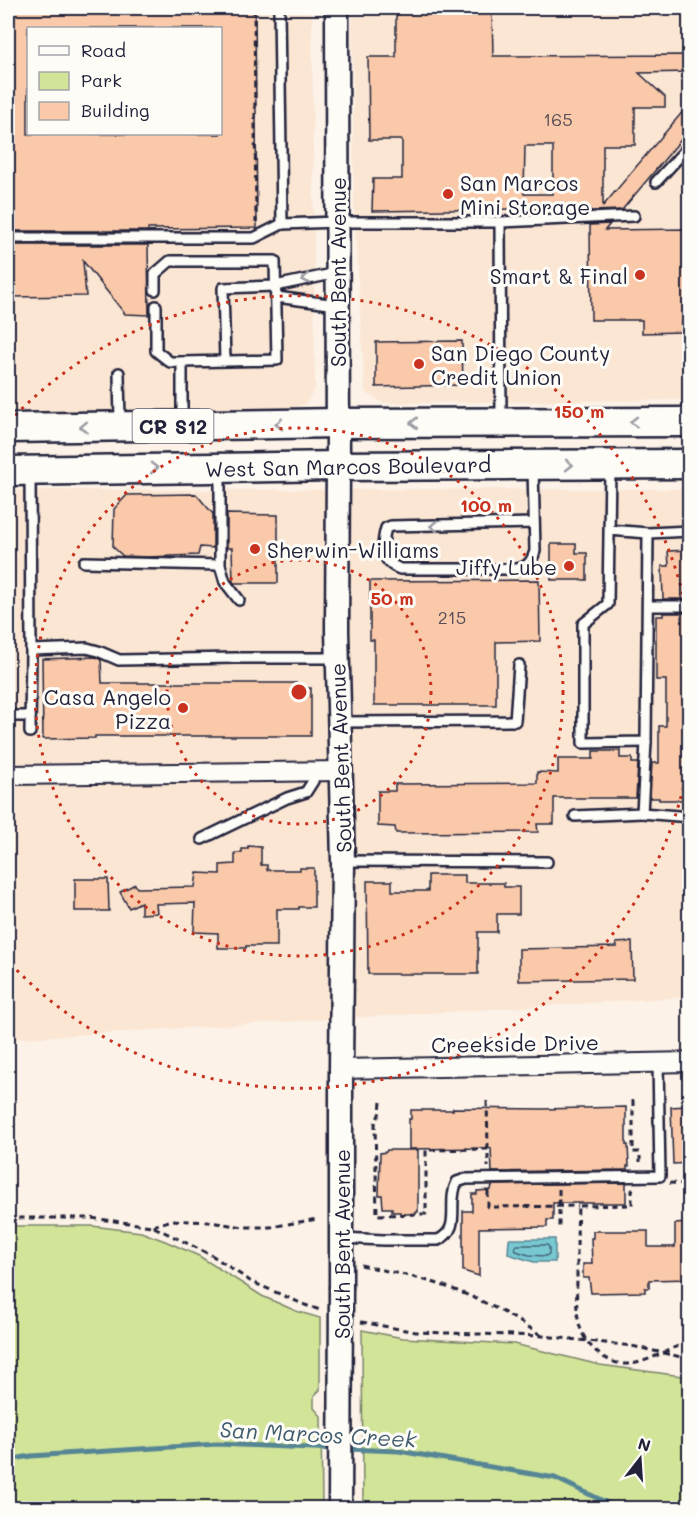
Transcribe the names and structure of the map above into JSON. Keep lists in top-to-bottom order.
{
  "streets": {
    "main road": ["CR S12", "West San Marcos Boulevard"],
    "street": ["South Bent Avenue", "Creekside Drive"]
  },
  "crossings": [
    ["South Bent Avenue", "West San Marcos Boulevard"],
    ["South Bent Avenue", "Creekside Drive"]
  ],
  "water": ["San Marcos Creek"],
  "places": [
    "San Marcos Mini Storage",
    "Smart & Final",
    "San Diego County Credit Union",
    "Sherwin-Williams",
    "Jiffy Lube",
    "Casa Angelo Pizza"
  ],
  "house_numbers": ["165", "215"],
  "legend": ["Road", "Park", "Building"],
  "north": "top",
  "rings": ["150 m", "100 m", "50 m"]
}
